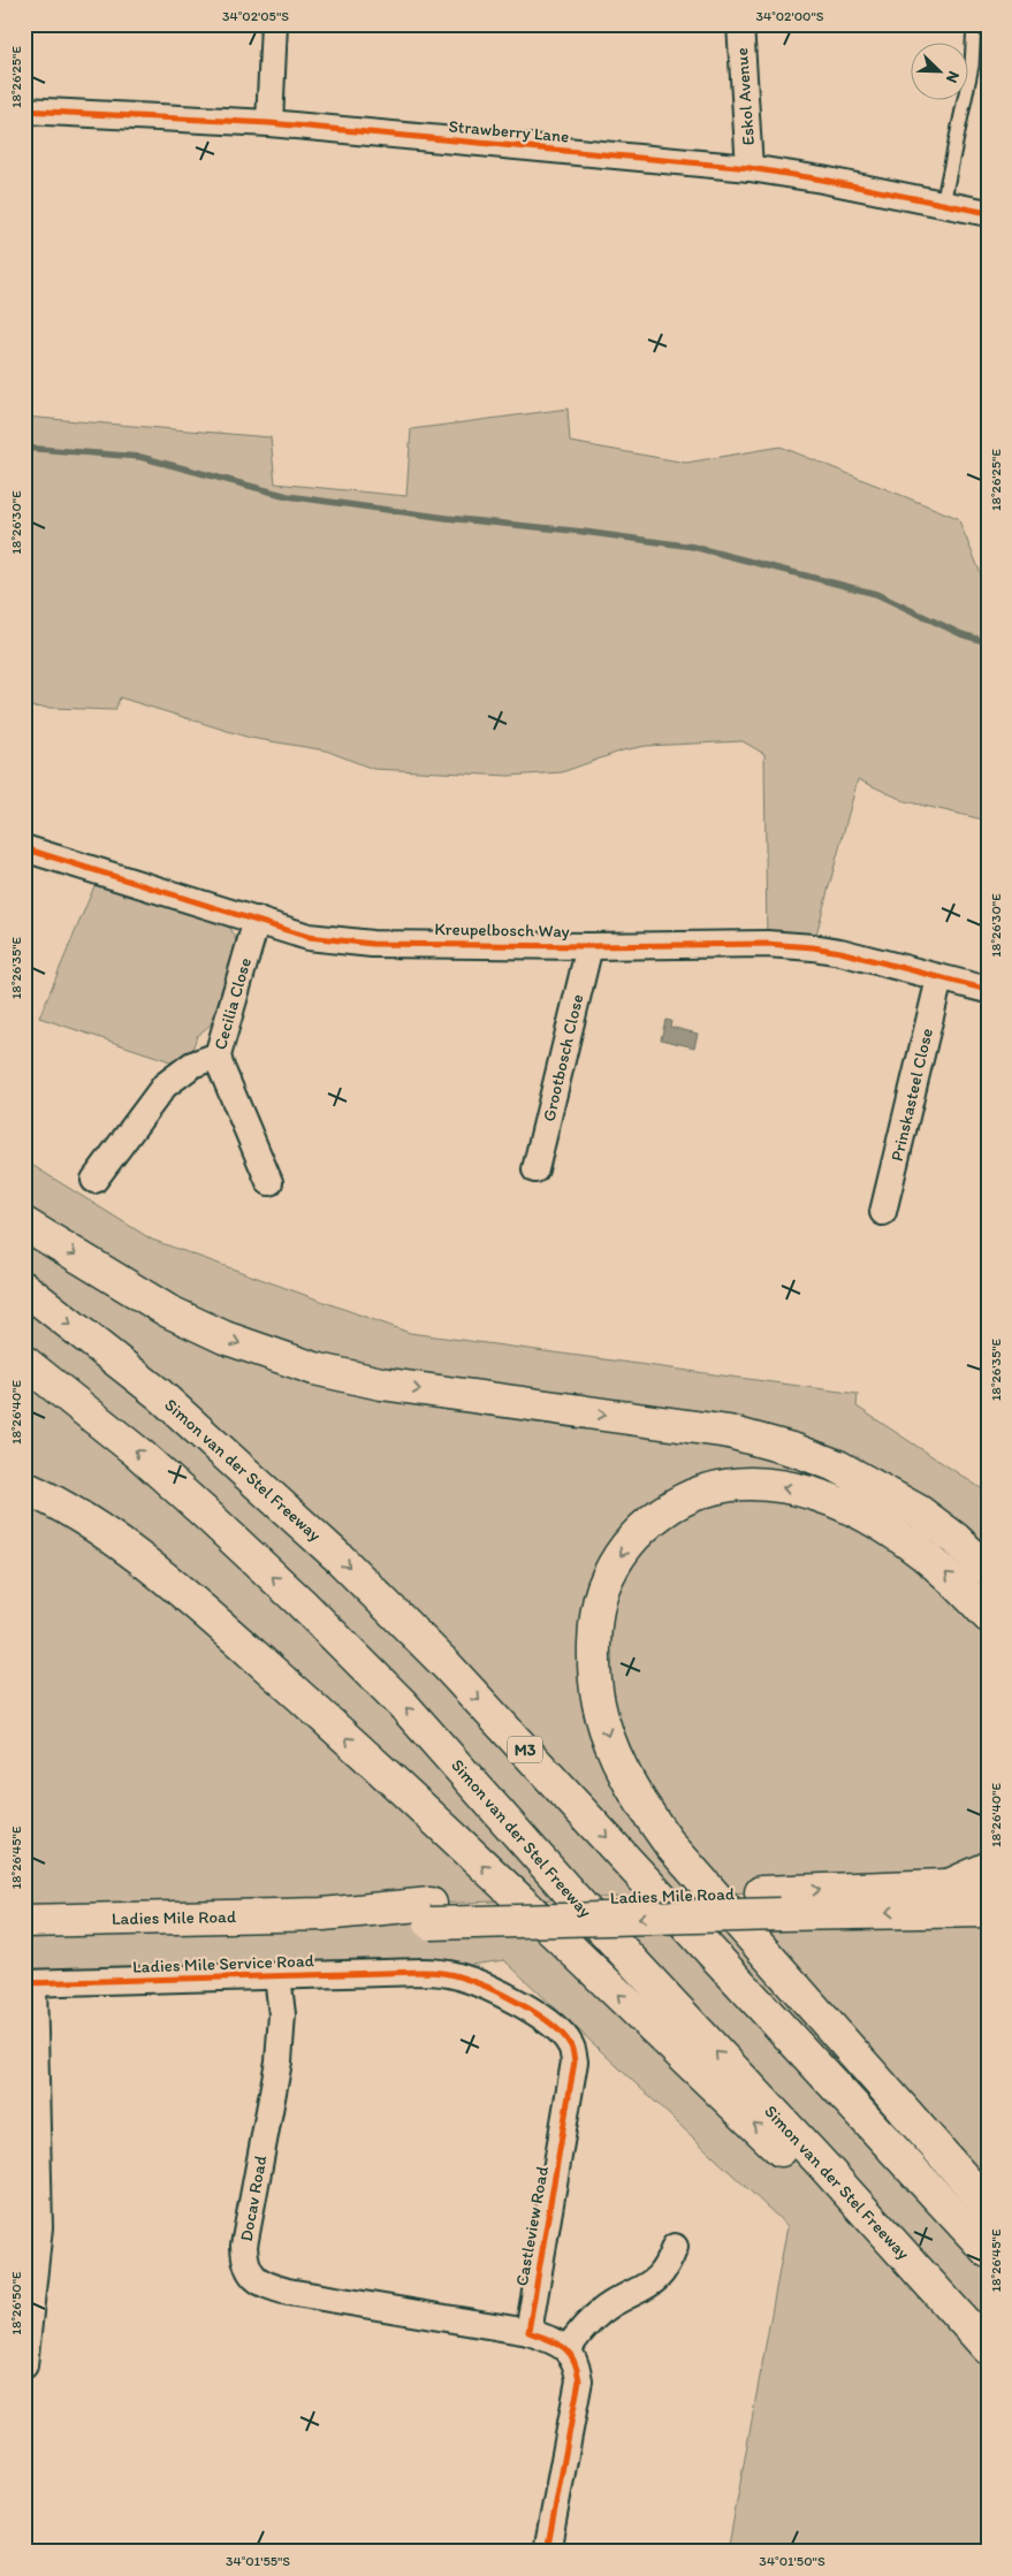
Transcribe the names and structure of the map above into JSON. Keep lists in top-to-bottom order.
{
  "streets": {
    "main road": ["Simon van der Stel Freeway", "M3", "Ladies Mile Road"],
    "street": [
      "Eskol Avenue",
      "Strawberry Lane",
      "Kreupelbosch Way",
      "Cecilia Close",
      "Grootbosch Close",
      "Prinskasteel Close",
      "Ladies Mile Service Road",
      "Docav Road",
      "Castleview Road"
    ]
  },
  "crossings": [
    ["Eskol Avenue", "Strawberry Lane"],
    ["Kreupelbosch Way", "Cecilia Close"],
    ["Kreupelbosch Way", "Grootbosch Close"],
    ["Kreupelbosch Way", "Prinskasteel Close"],
    ["Ladies Mile Service Road", "Docav Road"],
    ["Ladies Mile Service Road", "Castleview Road"],
    ["Docav Road", "Castleview Road"]
  ],
  "north": "bottom right",
  "coordinates": [
    "34°02'05\"S",
    "34°02'00\"S",
    "18°26'25\"E",
    "18°26'30\"E",
    "18°26'35\"E",
    "18°26'40\"E",
    "18°26'45\"E",
    "18°26'50\"E",
    "34°01'55\"S",
    "34°01'50\"S"
  ]
}
